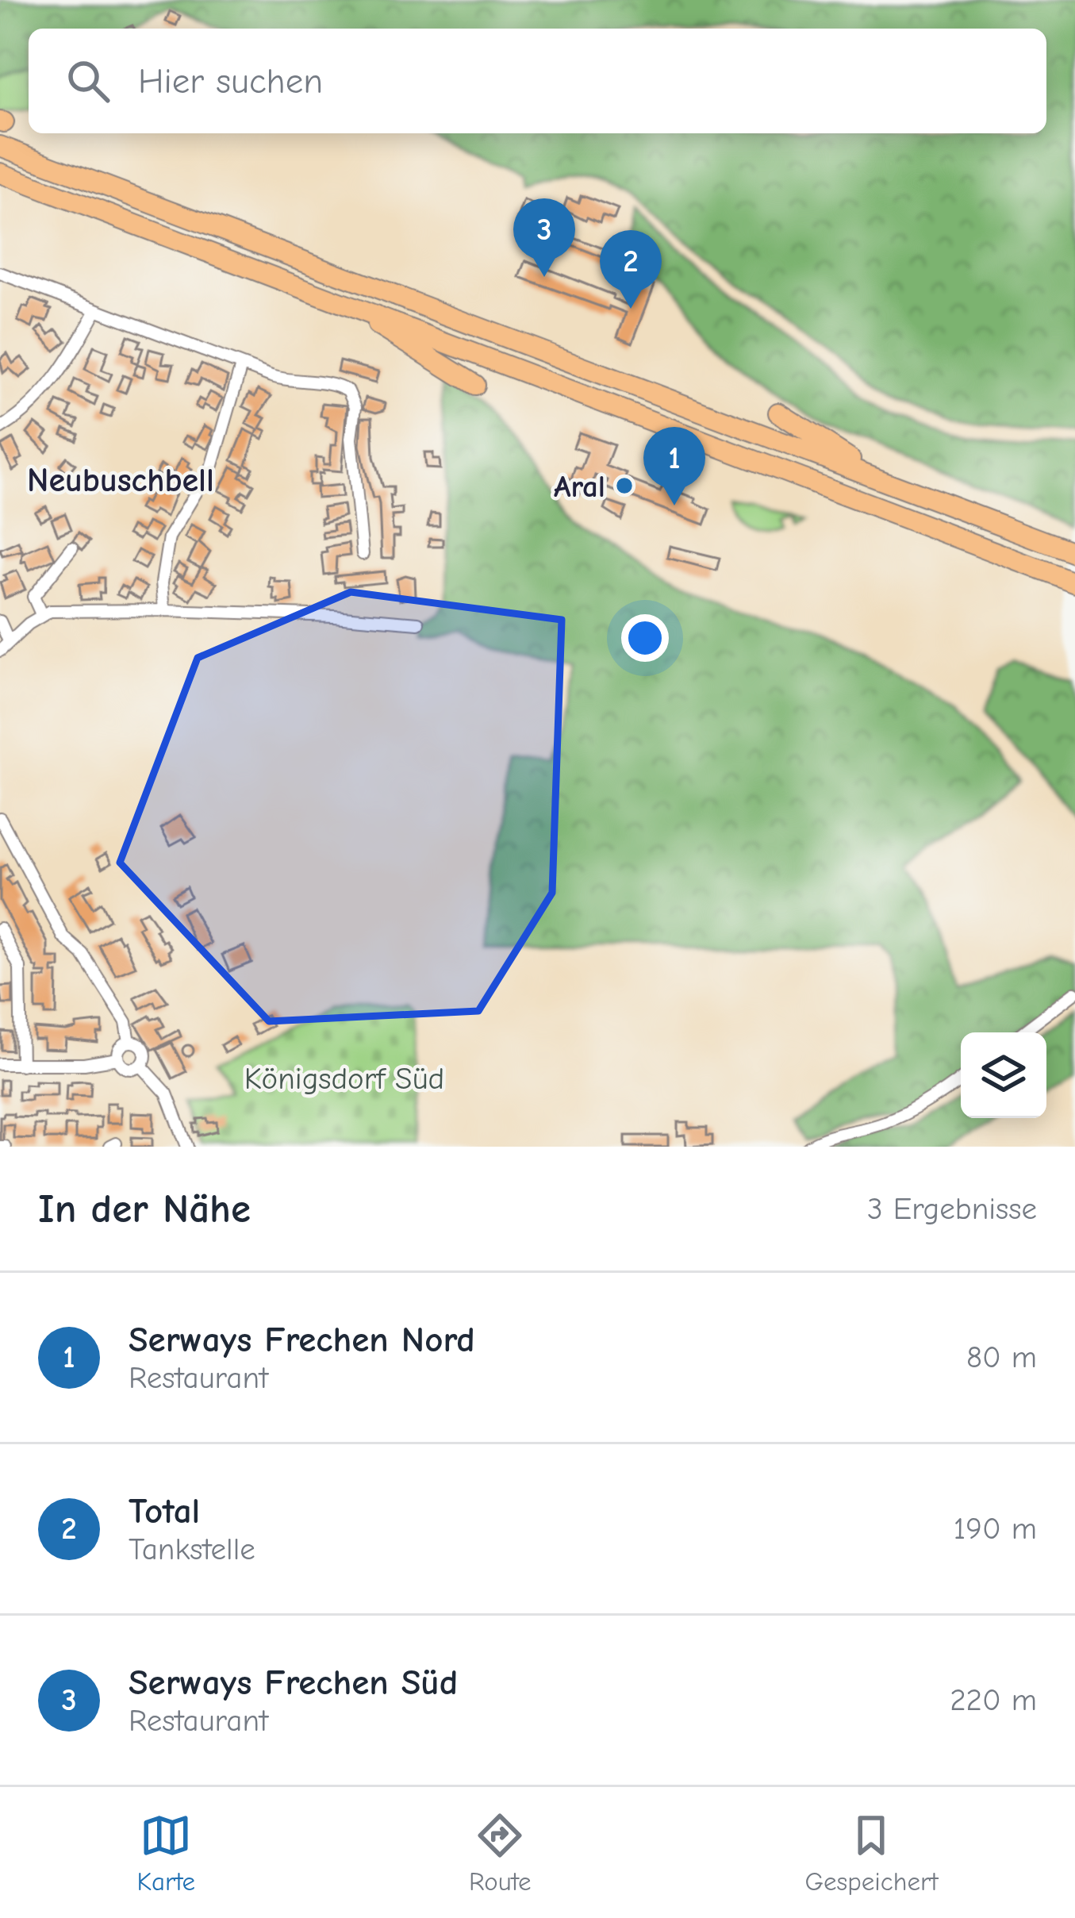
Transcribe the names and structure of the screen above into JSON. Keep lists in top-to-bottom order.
{
  "districts": ["Neubuschbell"],
  "parks": ["Königsdorf Süd"],
  "places": ["Aral"],
  "page": {
    "search": "Hier suchen",
    "pins": ["3", "2", "1"],
    "heading": ["In der Nähe", "3 Ergebnisse"],
    "list": [
      {
        "mark": "1",
        "name": "Serways Frechen Nord",
        "note": "Restaurant",
        "value": "80 m"
      },
      {
        "mark": "2",
        "name": "Total",
        "note": "Tankstelle",
        "value": "190 m"
      },
      {
        "mark": "3",
        "name": "Serways Frechen Süd",
        "note": "Restaurant",
        "value": "220 m"
      }
    ],
    "nav": ["Karte", "Route", "Gespeichert"]
  }
}
